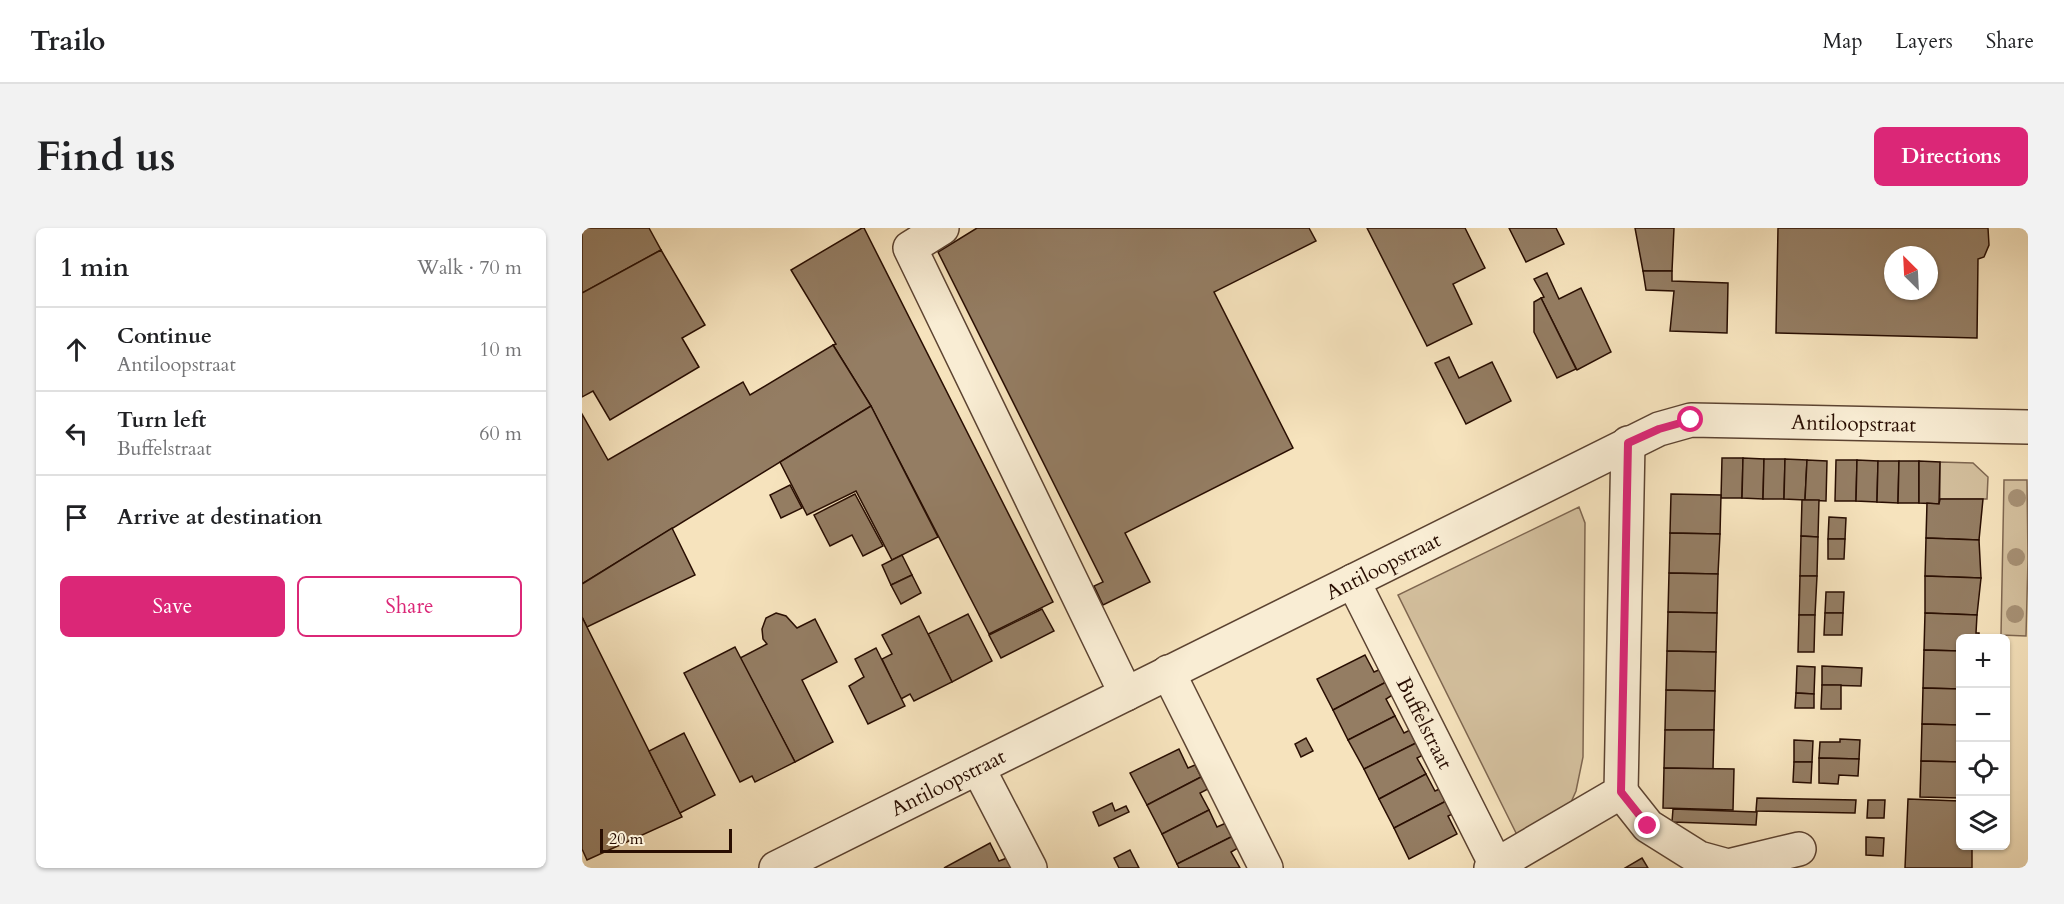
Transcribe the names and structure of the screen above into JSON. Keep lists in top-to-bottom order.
{
  "streets": {
    "street": ["Antiloopstraat", "Buffelstraat"]
  },
  "crossings": [
    ["Antiloopstraat", "Buffelstraat"]
  ],
  "scale_bar": "20 m",
  "north": "top left",
  "page": {
    "header": "Trailo",
    "nav": ["Map", "Layers", "Share"],
    "buttons": [
      "Directions",
      ["Save", "Share"]
    ],
    "title": "Find us",
    "heading": ["1 min", "Walk · 70 m"],
    "list": [
      ["Continue", "Antiloopstraat", "10 m"],
      ["Turn left", "Buffelstraat", "60 m"],
      "Arrive at destination"
    ],
    "map_buttons": ["+", "−"],
    "scale": "20 m"
  }
}
